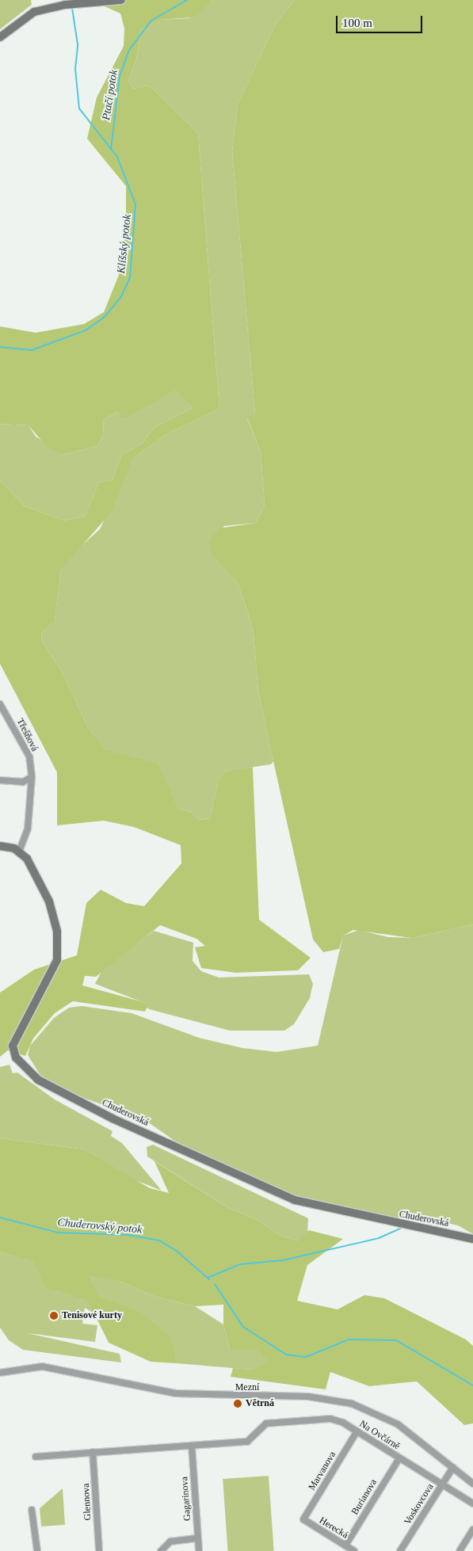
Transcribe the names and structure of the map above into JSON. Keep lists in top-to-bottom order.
{
  "streets": {
    "street": [
      "Třešňová",
      "Chuderovská",
      "Mezní",
      "Na Ovčárně",
      "Marvanova",
      "Burianova",
      "Gagarinova",
      "Glennova",
      "Voskovcova",
      "Herecká"
    ]
  },
  "crossings": [
    ["Třešňová", "Chuderovská"],
    ["Mezní", "Voskovcova"],
    ["Na Ovčárně", "Marvanova"],
    ["Na Ovčárně", "Burianova"],
    ["Na Ovčárně", "Gagarinova"],
    ["Na Ovčárně", "Voskovcova"],
    ["Marvanova", "Herecká"],
    ["Burianova", "Herecká"]
  ],
  "water": ["Ptačí potok", "Klíšský potok", "Chuderovský potok"],
  "places": ["Tenisové kurty", "Větrná"],
  "scale_bar": "100 m"
}
